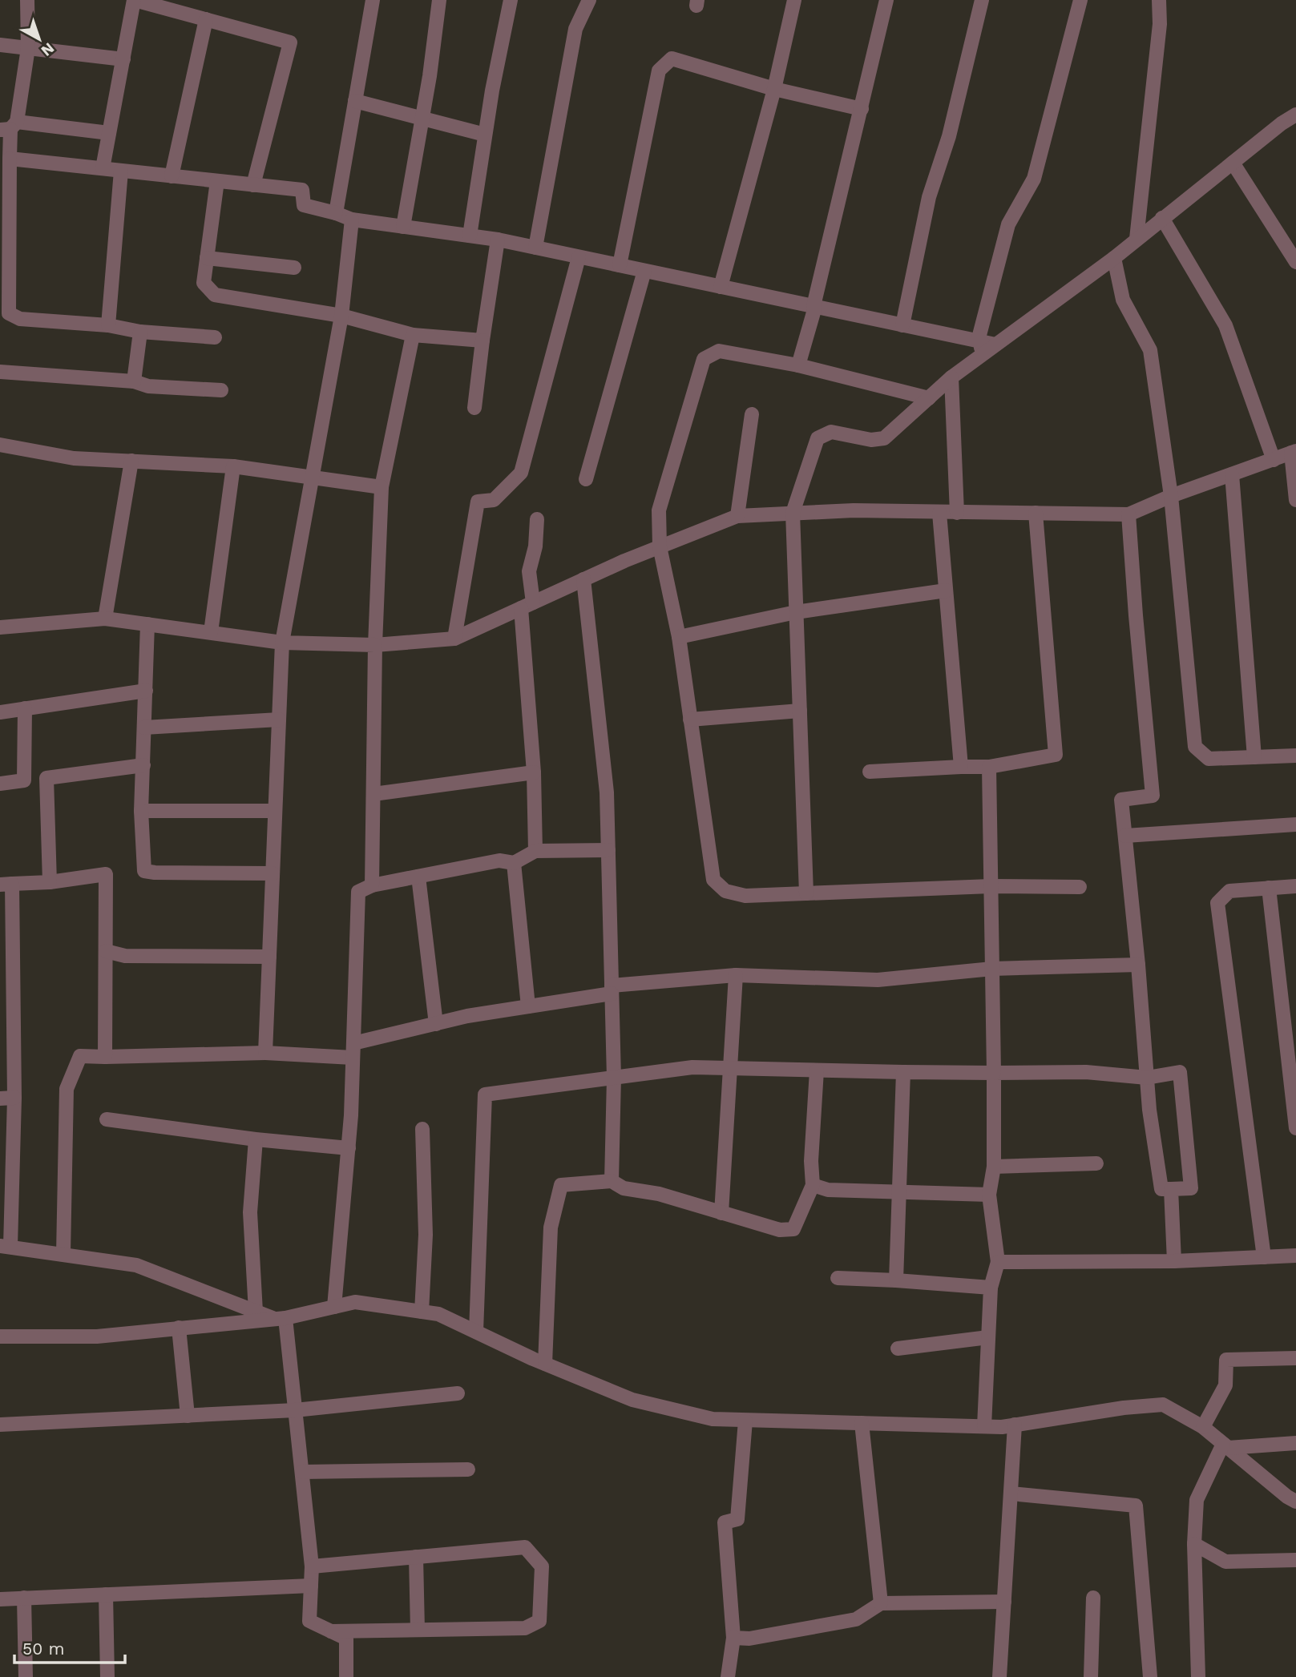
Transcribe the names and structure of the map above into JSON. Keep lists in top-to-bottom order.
{
  "scale_bar": "50 m",
  "north": "bottom right"
}
